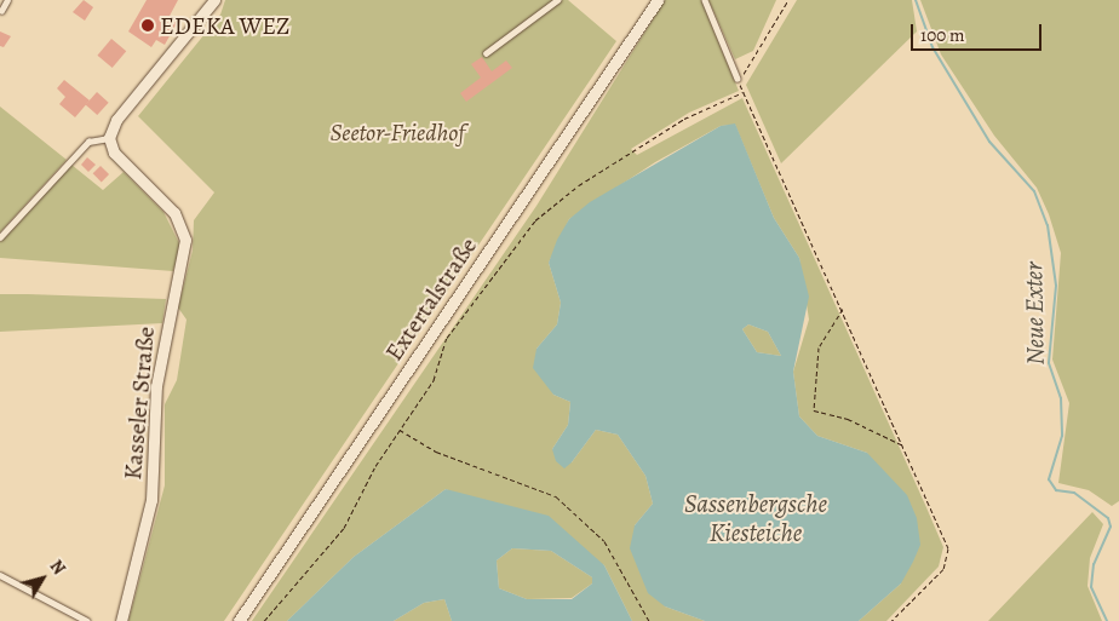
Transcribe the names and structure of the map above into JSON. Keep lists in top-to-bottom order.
{
  "streets": {
    "street": ["Extertalstraße", "Kasseler Straße"]
  },
  "water": ["Neue Exter", "Sassenbergsche Kiesteiche"],
  "parks": ["Seetor-Friedhof"],
  "places": ["EDEKA WEZ"],
  "scale_bar": "100 m",
  "north": "top right"
}
